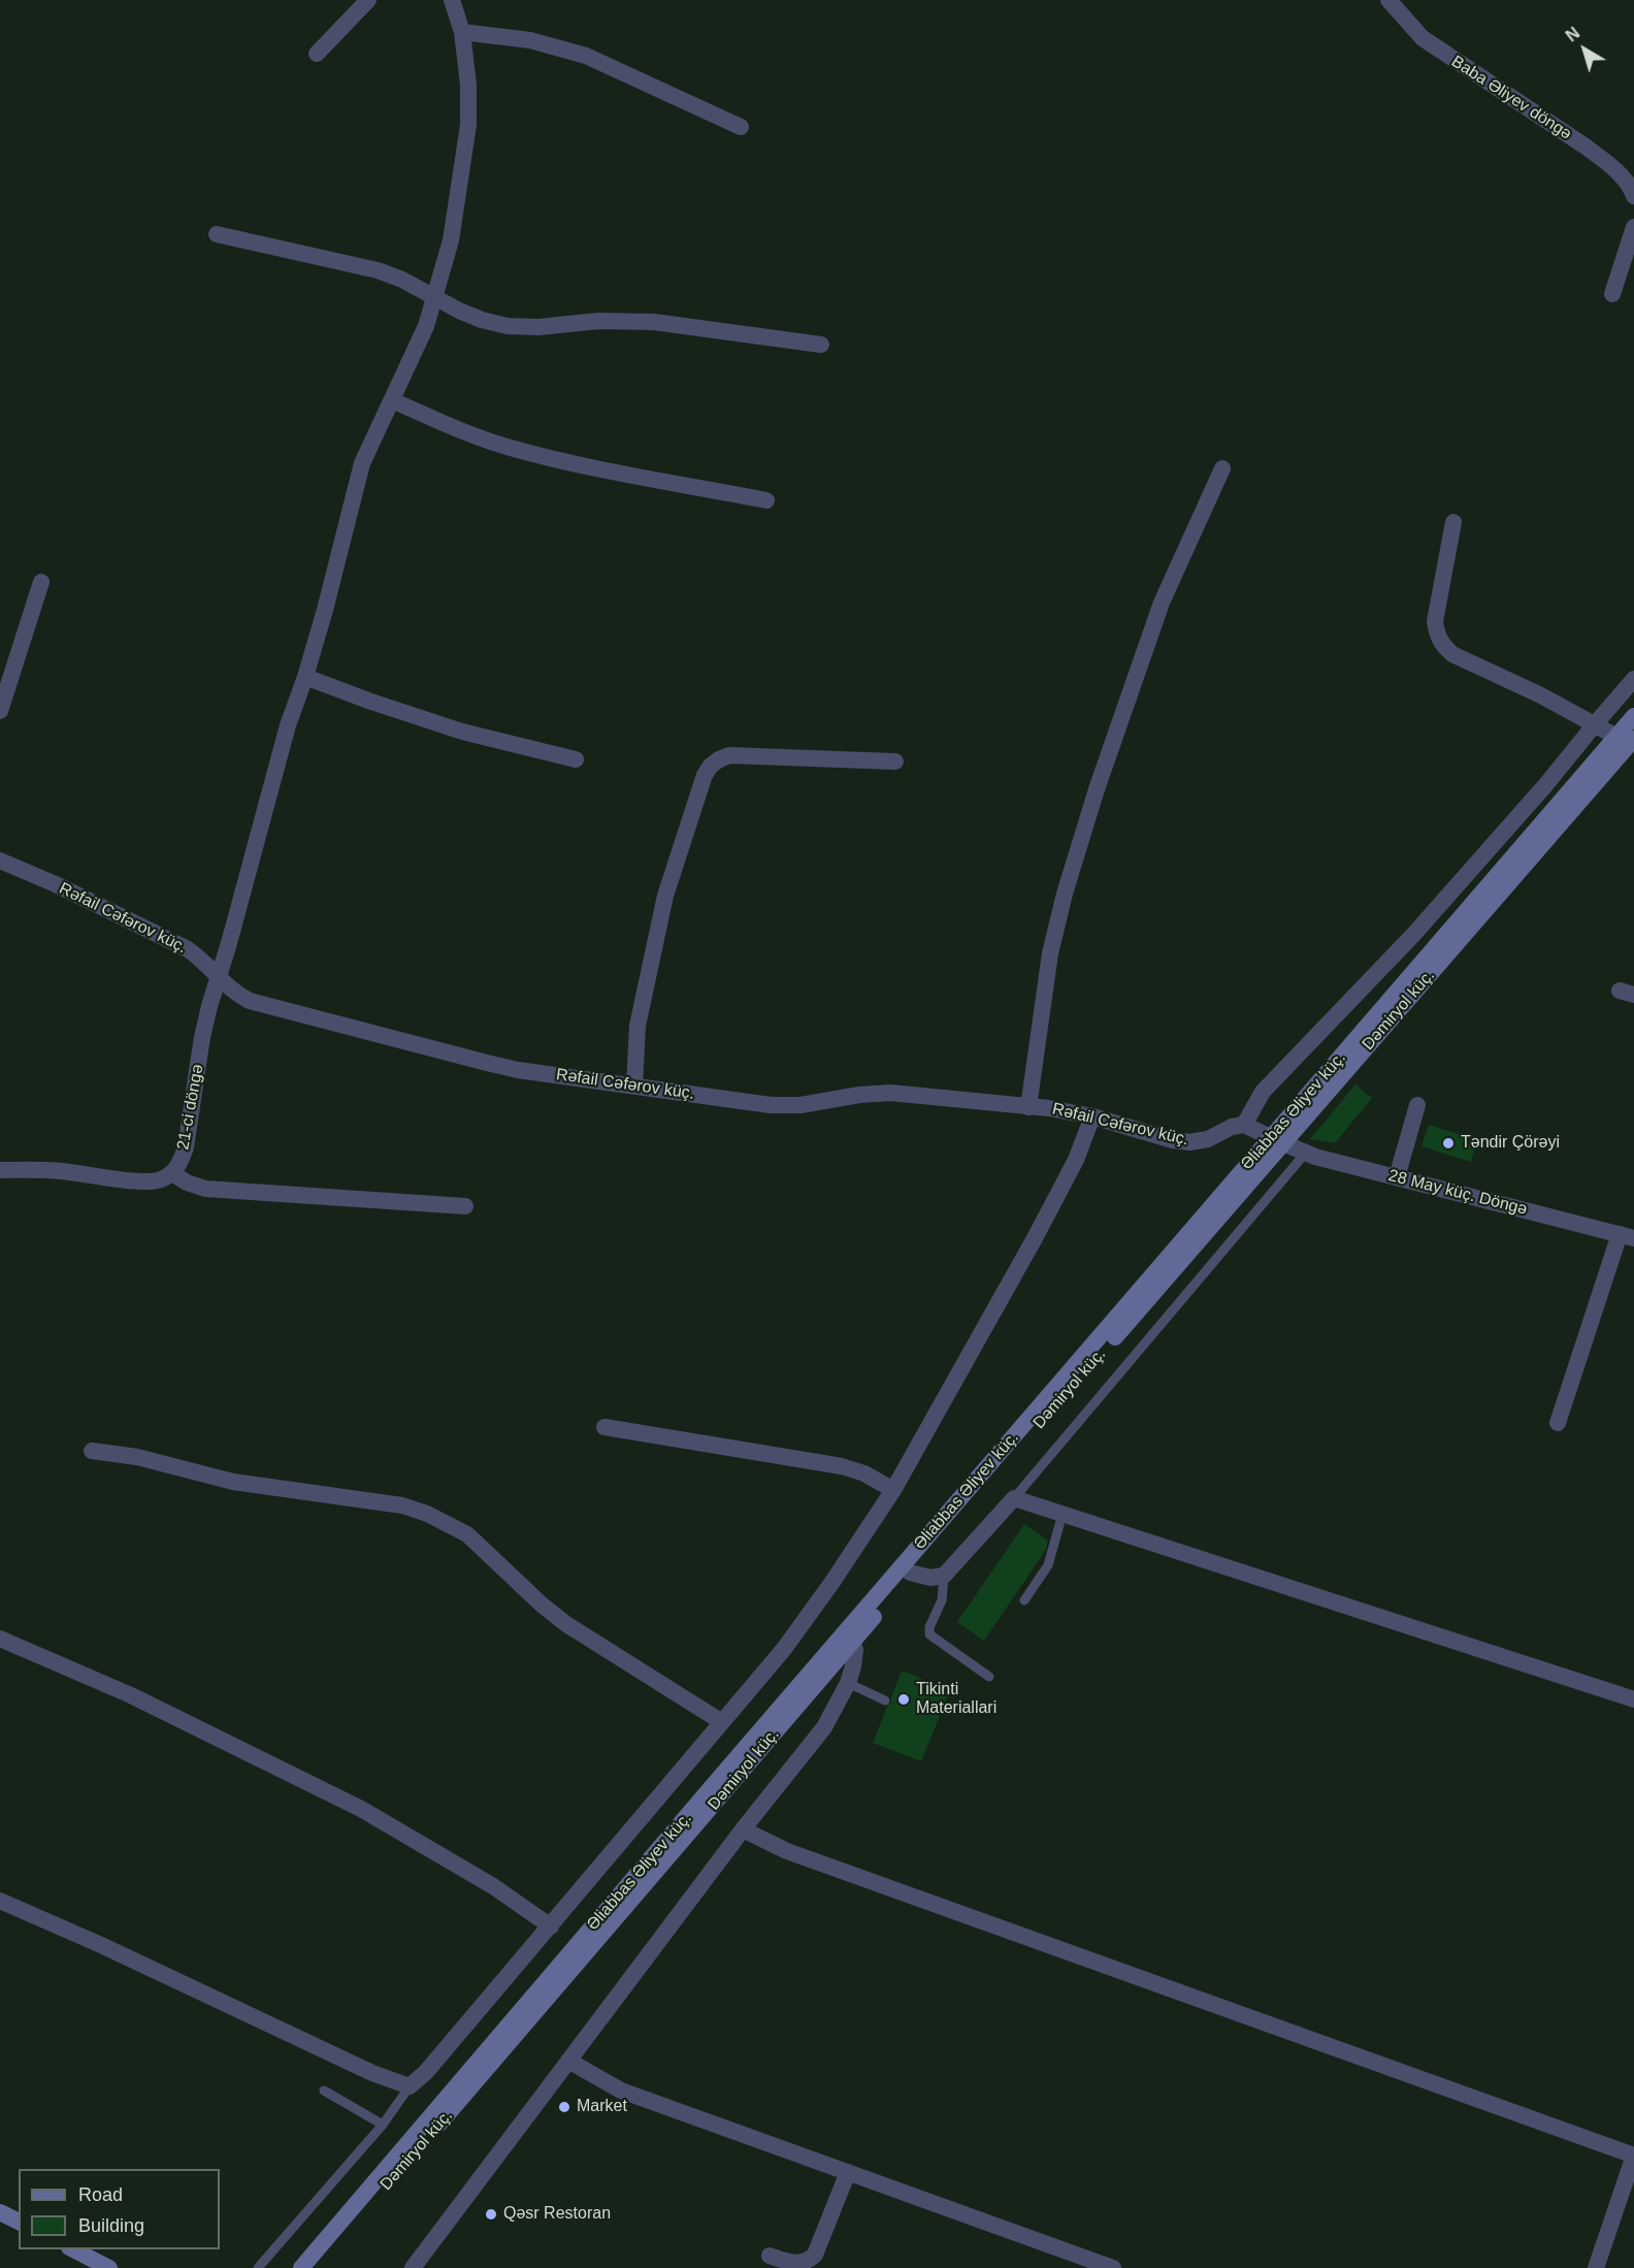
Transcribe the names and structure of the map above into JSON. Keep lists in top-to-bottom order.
{
  "streets": {
    "main road": ["Dəmiryol küç.", "Əliabbas Əliyev küç."],
    "street": [
      "Baba Əliyev döngə",
      "Rəfail Cəfərov küç.",
      "21-ci döngə",
      "28 May küç. Döngə"
    ]
  },
  "crossings": [
    ["Rəfail Cəfərov küç.", "21-ci döngə"],
    ["Dəmiryol küç.", "Əliabbas Əliyev küç."],
    ["Dəmiryol küç.", "28 May küç. Döngə"],
    ["Əliabbas Əliyev küç.", "28 May küç. Döngə"]
  ],
  "places": [
    "Təndir Çörəyi",
    "Tikinti Materiallari",
    "Market",
    "Qəsr Restoran"
  ],
  "legend": ["Road", "Building"],
  "north": "top left"
}
